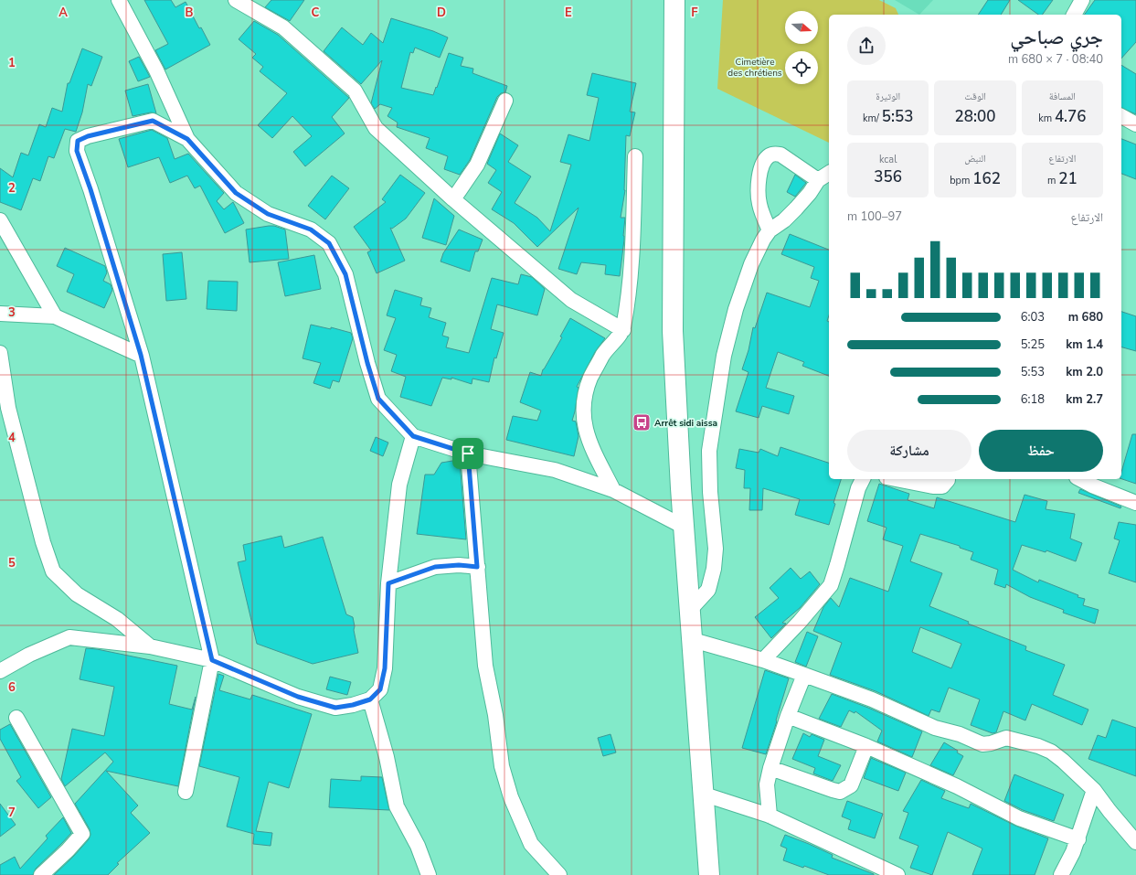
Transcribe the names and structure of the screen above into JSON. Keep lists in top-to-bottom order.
{
  "parks": ["Cimetière des chrétiens"],
  "places": {
    "bus stop": ["Arrêt sidi aissa"]
  },
  "north": "right",
  "page": {
    "heading": ["جري صباحي", "08:40 · 7 × 680 m"],
    "stats": [
      ["المسافة", "4.76 km"],
      ["الوقت", "28:00"],
      ["الوتيرة", "5:53 /km"],
      ["الارتفاع", "21 m"],
      ["النبض", "162 bpm"],
      ["kcal", "356"]
    ],
    "chart": ["الارتفاع", "97–100 m"],
    "list": [
      {
        "name": "680 m",
        "note": "6:03"
      },
      {
        "name": "1.4 km",
        "note": "5:25"
      },
      {
        "name": "2.0 km",
        "note": "5:53"
      },
      {
        "name": "2.7 km",
        "note": "6:18"
      }
    ],
    "buttons": ["حفظ", "مشاركة"]
  },
  "grid": {
    "columns": [
      "A",
      "B",
      "C",
      "D",
      "E",
      "F"
    ],
    "rows": [
      "1",
      "2",
      "3",
      "4",
      "5",
      "6",
      "7"
    ]
  }
}
